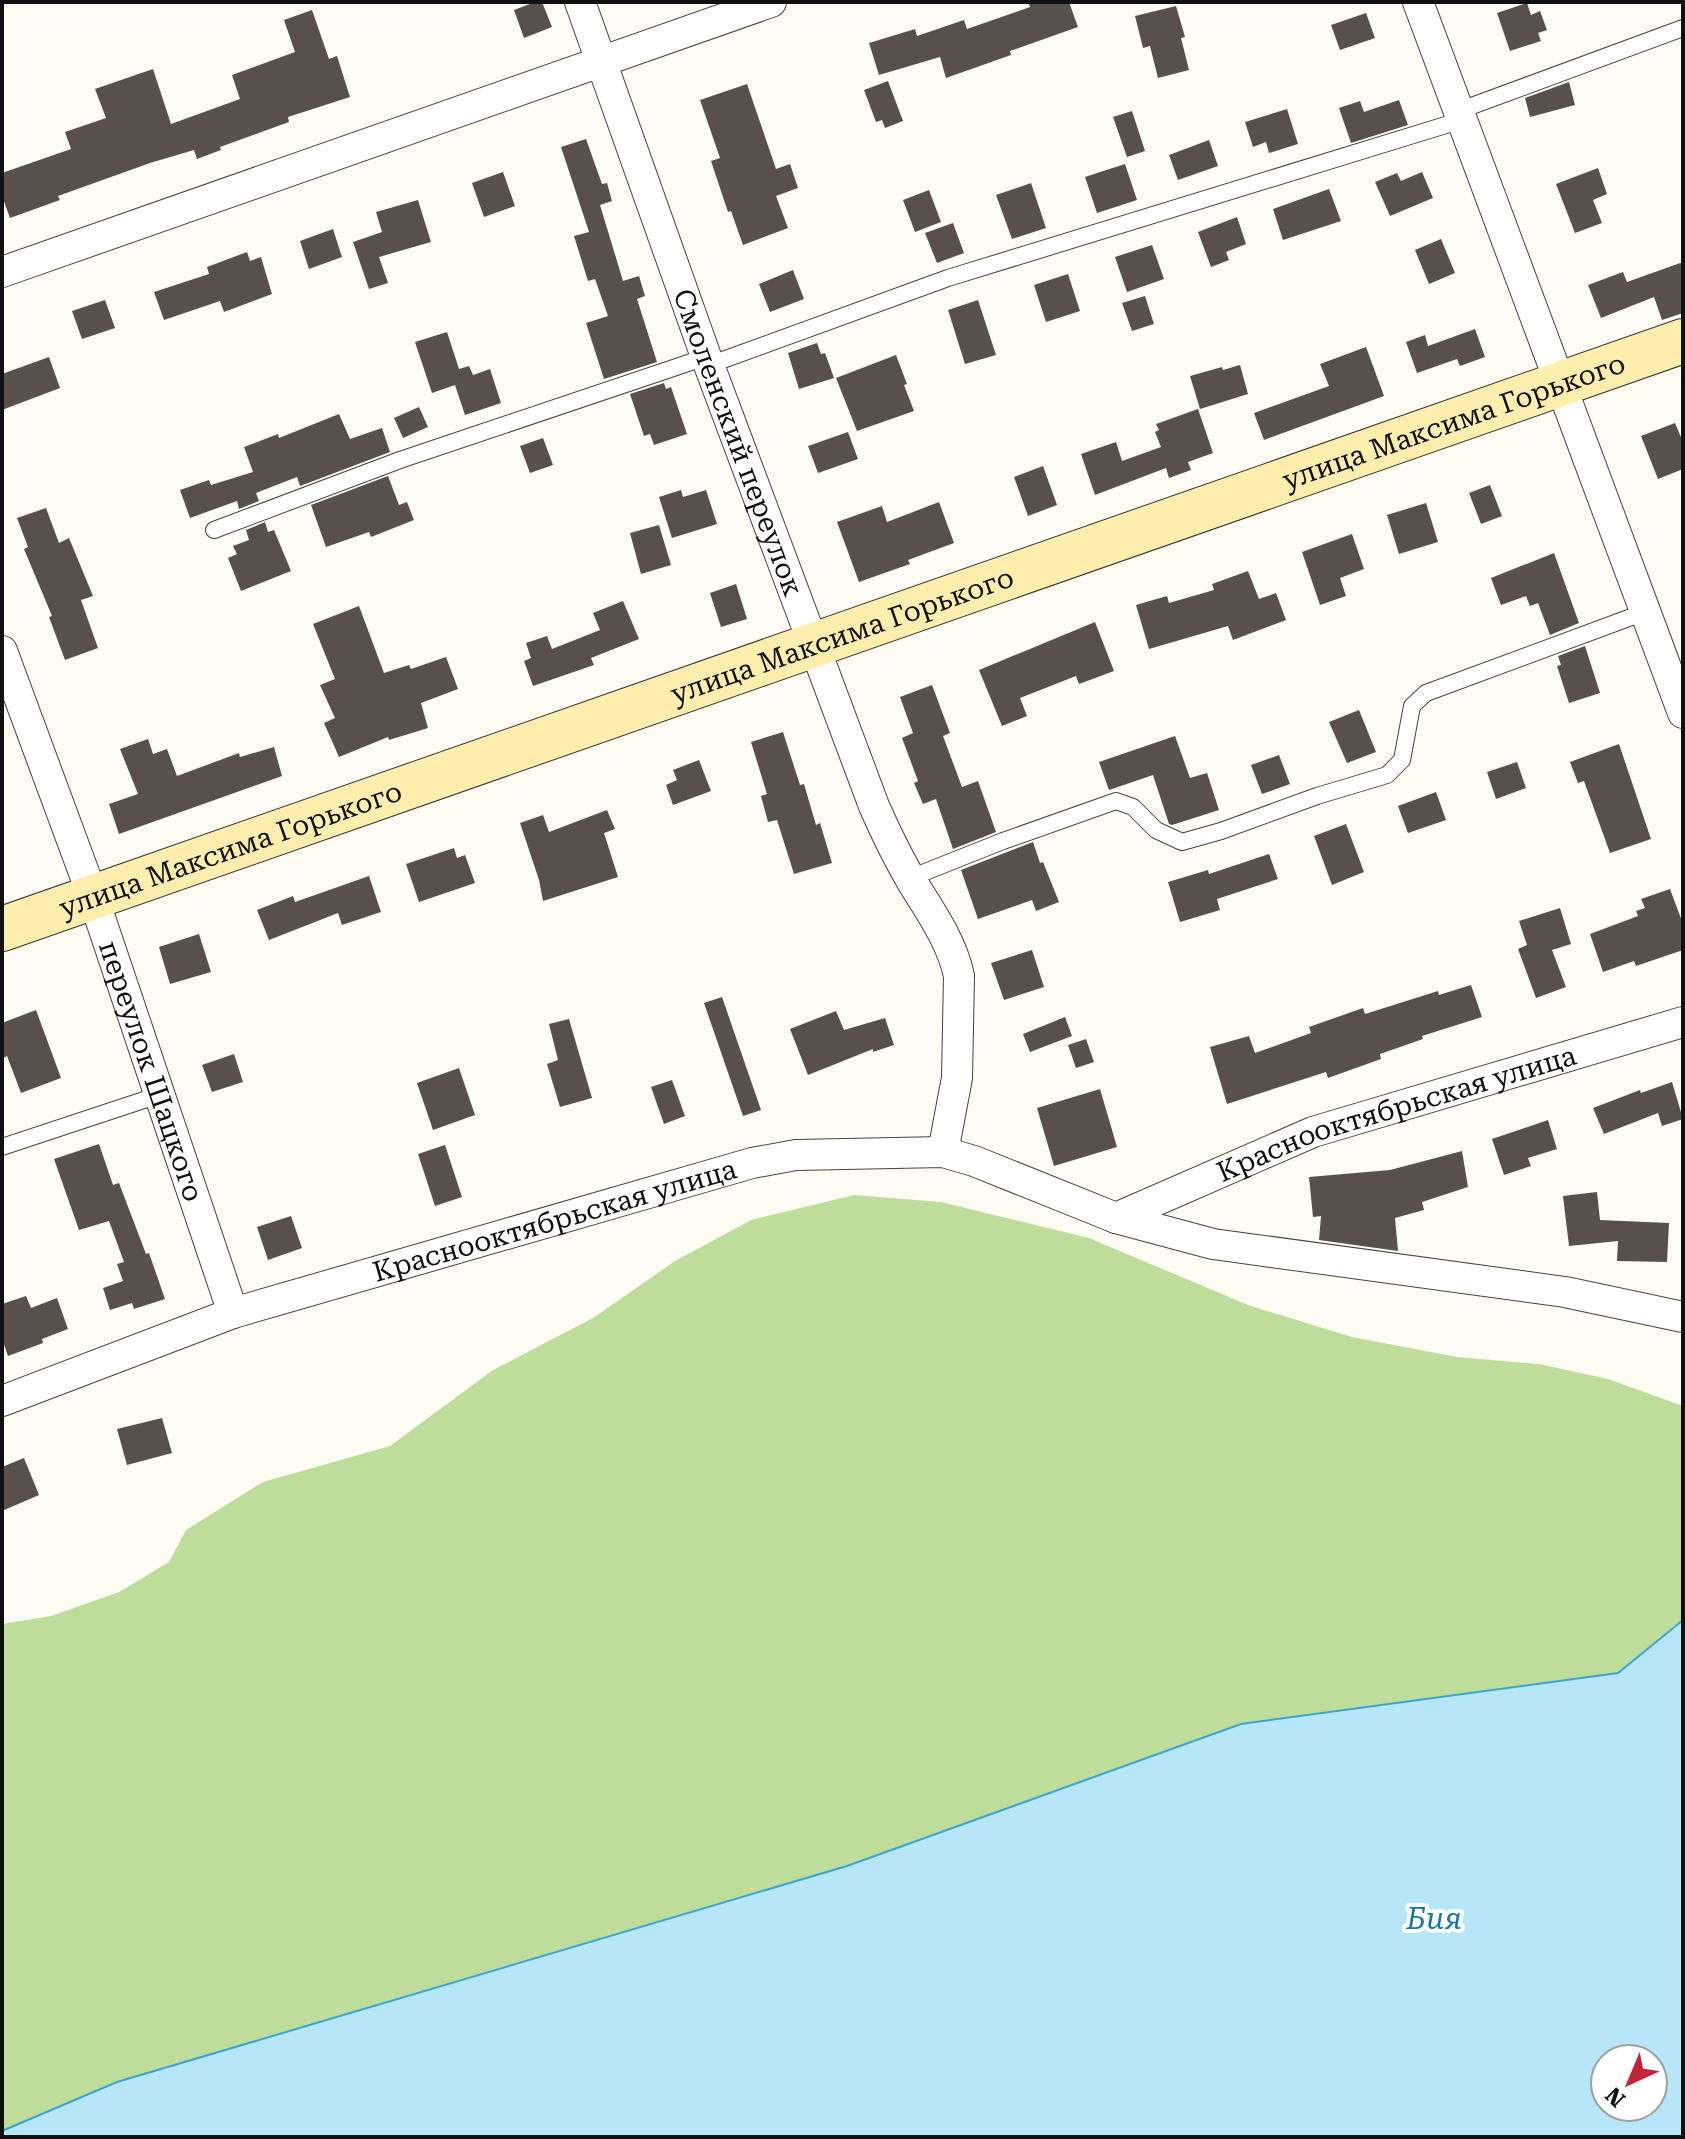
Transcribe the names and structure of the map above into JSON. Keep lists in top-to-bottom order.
{
  "streets": {
    "main road": ["улица Максима Горького"],
    "street": ["Смоленский переулок", "переулок Шацкого", "Краснооктябрьская улица"]
  },
  "crossings": [
    ["улица Максима Горького", "Смоленский переулок"],
    ["улица Максима Горького", "переулок Шацкого"],
    ["Смоленский переулок", "Краснооктябрьская улица"],
    ["переулок Шацкого", "Краснооктябрьская улица"]
  ],
  "water": ["Бия"],
  "north": "bottom left"
}
